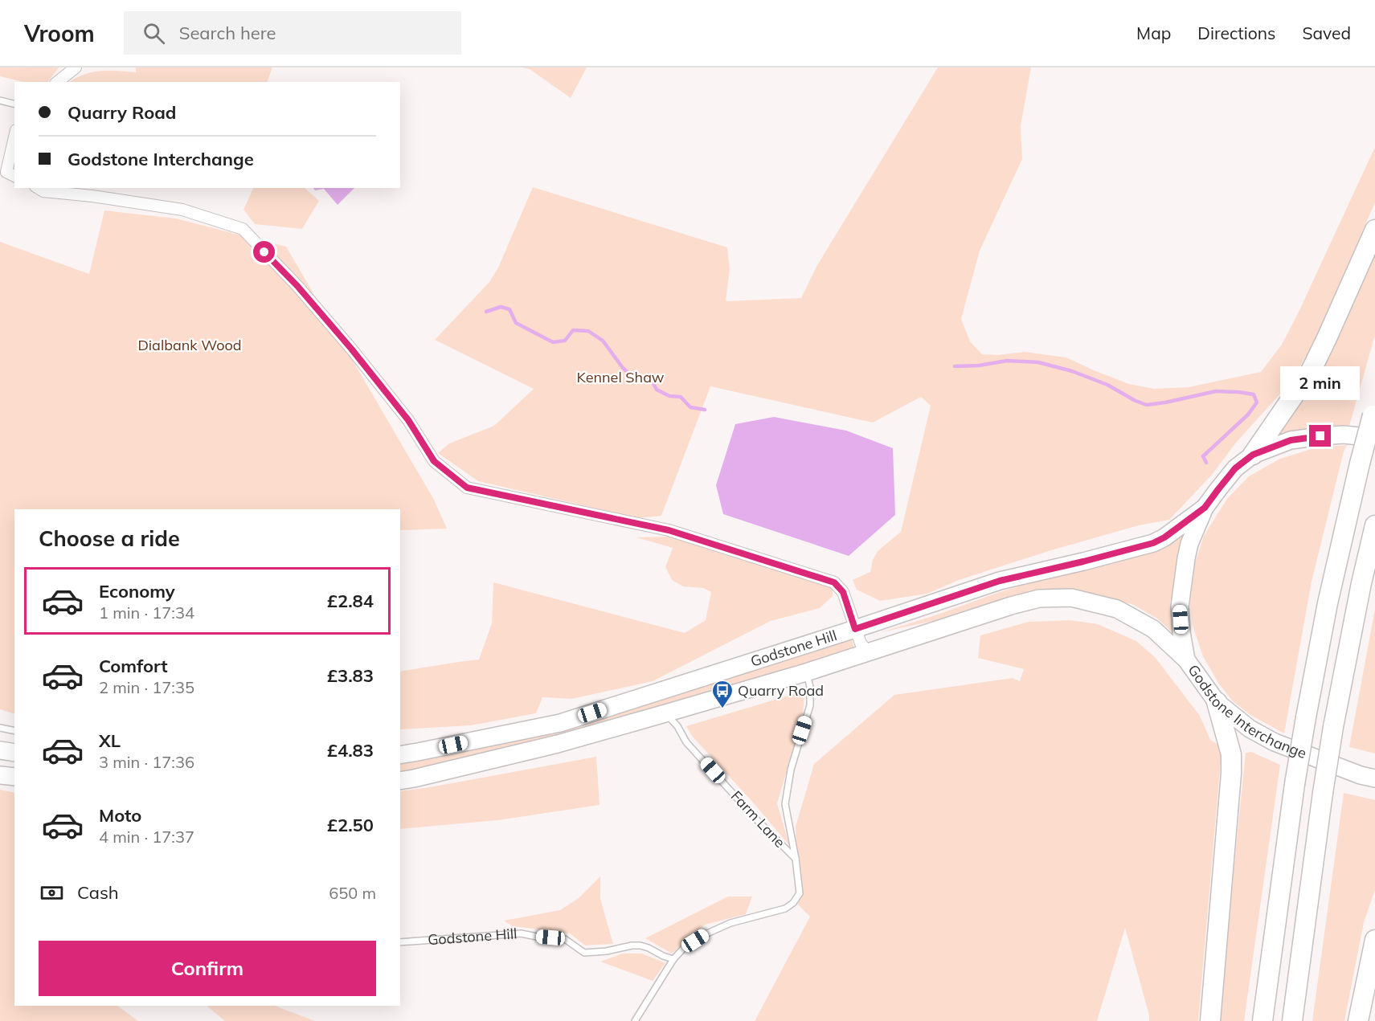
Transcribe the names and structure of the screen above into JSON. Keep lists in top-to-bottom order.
{
  "streets": {
    "highway": ["Godstone Hill", "Godstone Interchange"],
    "lane": ["Farm Lane"]
  },
  "crossings": [
    ["Godstone Hill", "Godstone Interchange"],
    ["Godstone Hill", "Farm Lane"]
  ],
  "parks": ["Dialbank Wood", "Kennel Shaw"],
  "places": {
    "bus stop": ["Quarry Road"]
  },
  "page": {
    "header": "Vroom",
    "search": "Search here",
    "nav": ["Map", "Directions", "Saved"],
    "banner": ["Quarry Road", "Godstone Interchange"],
    "bubble": "2 min",
    "heading": "Choose a ride",
    "list": [
      {
        "name": "Economy",
        "note": "1 min · 17:34",
        "value": "£2.84"
      },
      {
        "name": "Comfort",
        "note": "2 min · 17:35",
        "value": "£3.83"
      },
      {
        "name": "XL",
        "note": "3 min · 17:36",
        "value": "£4.83"
      },
      {
        "name": "Moto",
        "note": "4 min · 17:37",
        "value": "£2.50"
      }
    ],
    "pay": ["Cash", "650 m"],
    "buttons": "Confirm"
  }
}
